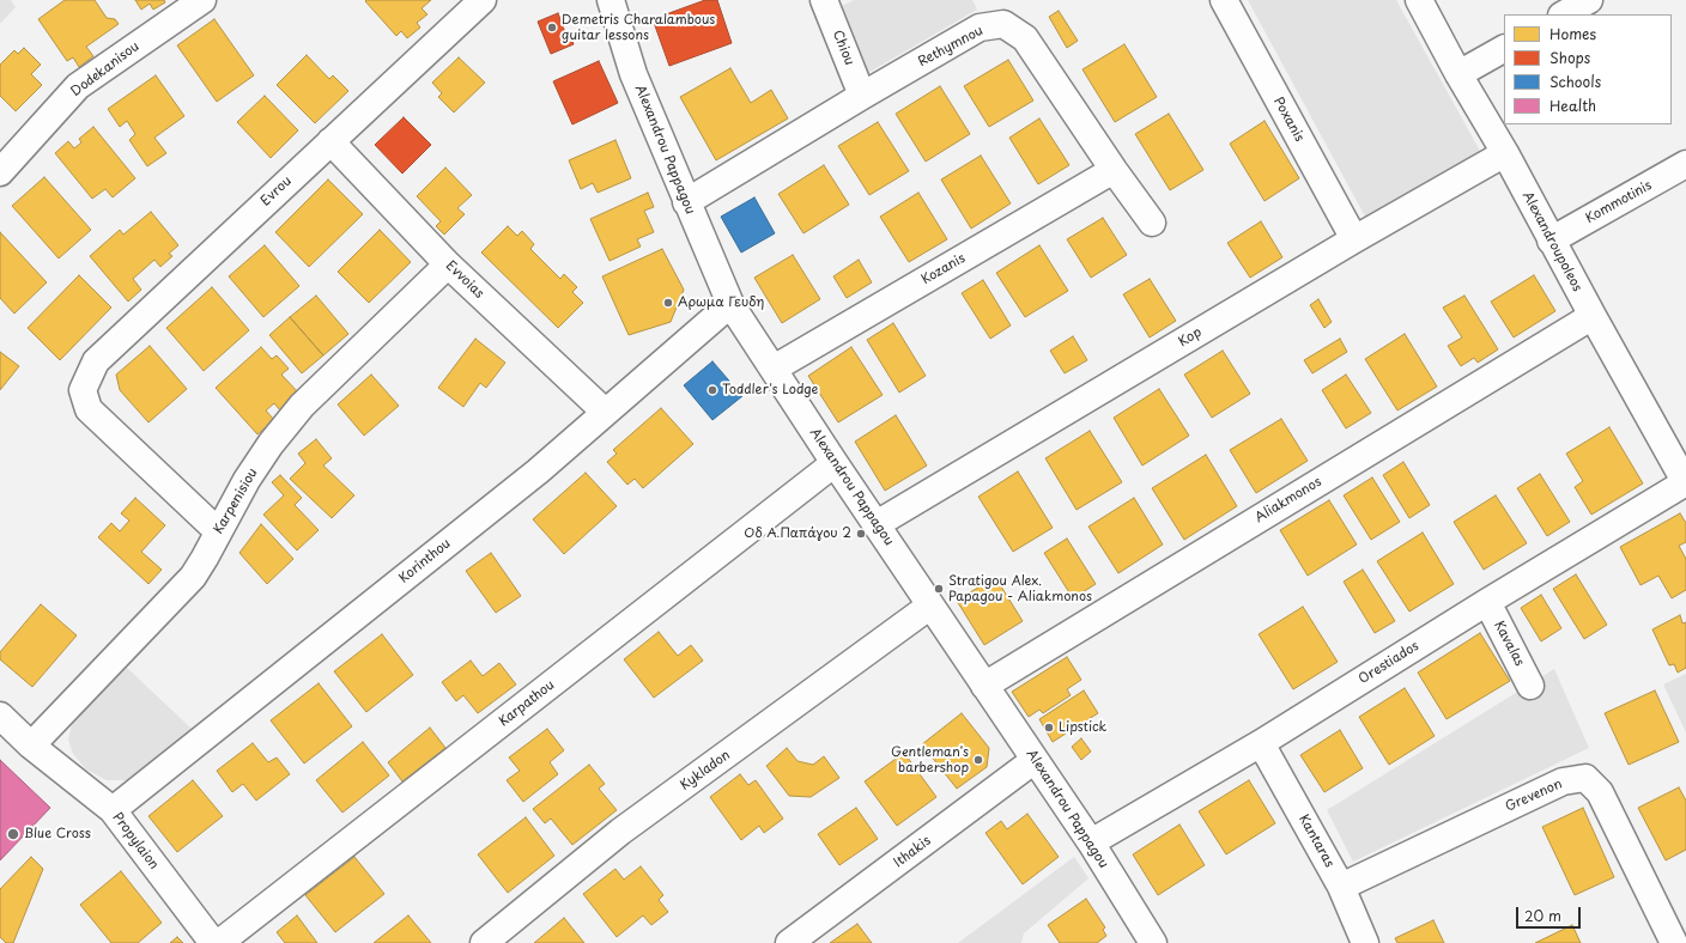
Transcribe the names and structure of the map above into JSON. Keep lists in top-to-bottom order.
{
  "streets": {
    "street": [
      "Rethymnou",
      "Chiou",
      "Dodekanisou",
      "Poxanis",
      "Alexandrou Pappagou",
      "Evrou",
      "Kommotinis",
      "Alexandroupoleos",
      "Kozanis",
      "Evvoias",
      "Kop",
      "Aliakmonos",
      "Karpenisiou",
      "Korinthou",
      "Kavalas",
      "Orestiados",
      "Karpathou",
      "Kykladon",
      "Grevenon",
      "Propylaion",
      "Kantaras",
      "Ithakis"
    ]
  },
  "crossings": [
    ["Rethymnou", "Chiou"],
    ["Rethymnou", "Alexandrou Pappagou"],
    ["Rethymnou", "Kozanis"],
    ["Poxanis", "Kop"],
    ["Alexandrou Pappagou", "Kozanis"],
    ["Alexandrou Pappagou", "Kop"],
    ["Alexandrou Pappagou", "Aliakmonos"],
    ["Alexandrou Pappagou", "Korinthou"],
    ["Alexandrou Pappagou", "Orestiados"],
    ["Alexandrou Pappagou", "Karpathou"],
    ["Alexandrou Pappagou", "Kykladon"],
    ["Alexandrou Pappagou", "Ithakis"],
    ["Evrou", "Evvoias"],
    ["Evrou", "Karpenisiou"],
    ["Kommotinis", "Alexandroupoleos"],
    ["Alexandroupoleos", "Kop"],
    ["Alexandroupoleos", "Aliakmonos"],
    ["Alexandroupoleos", "Orestiados"],
    ["Evvoias", "Karpenisiou"],
    ["Evvoias", "Korinthou"],
    ["Karpenisiou", "Propylaion"],
    ["Korinthou", "Propylaion"],
    ["Kavalas", "Orestiados"],
    ["Orestiados", "Kantaras"],
    ["Grevenon", "Kantaras"]
  ],
  "places": [
    "Demetris Charalambous guitar lessons",
    "Αρωμα Γευδη",
    "Toddler's Lodge",
    "Οδ Α.Παπάγου 2",
    "Stratigou Alex. Papagou - Aliakmonos",
    "Lipstick",
    "Gentleman's barbershop",
    "Blue Cross"
  ],
  "legend": [
    "Homes",
    "Shops",
    "Schools",
    "Health"
  ],
  "scale_bar": "20 m"
}
